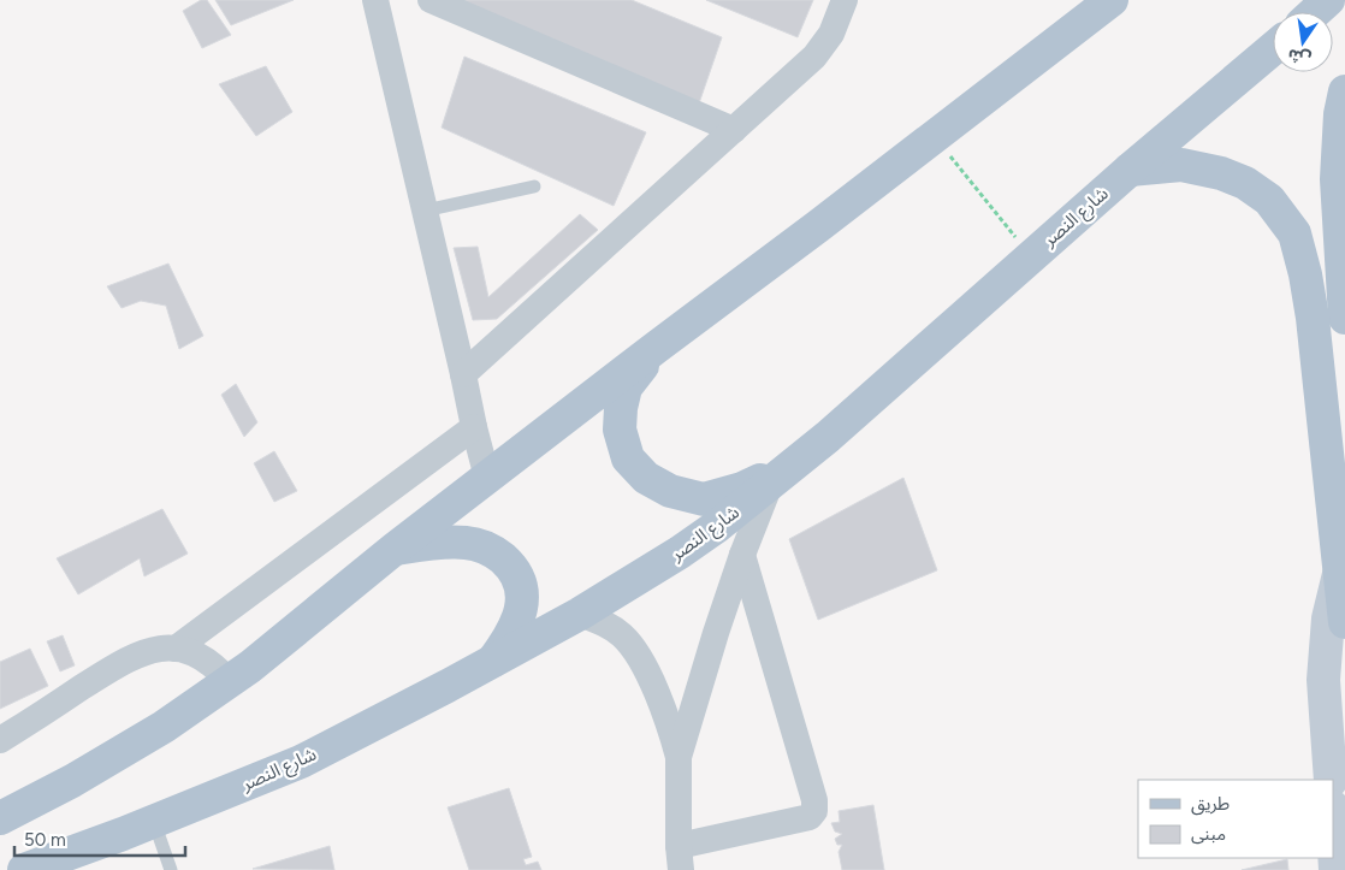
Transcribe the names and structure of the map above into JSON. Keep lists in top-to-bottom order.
{
  "streets": {
    "main road": ["شارع النصر"]
  },
  "legend": ["طريق", "مبنى"],
  "scale_bar": "50 m",
  "north": "bottom"
}
